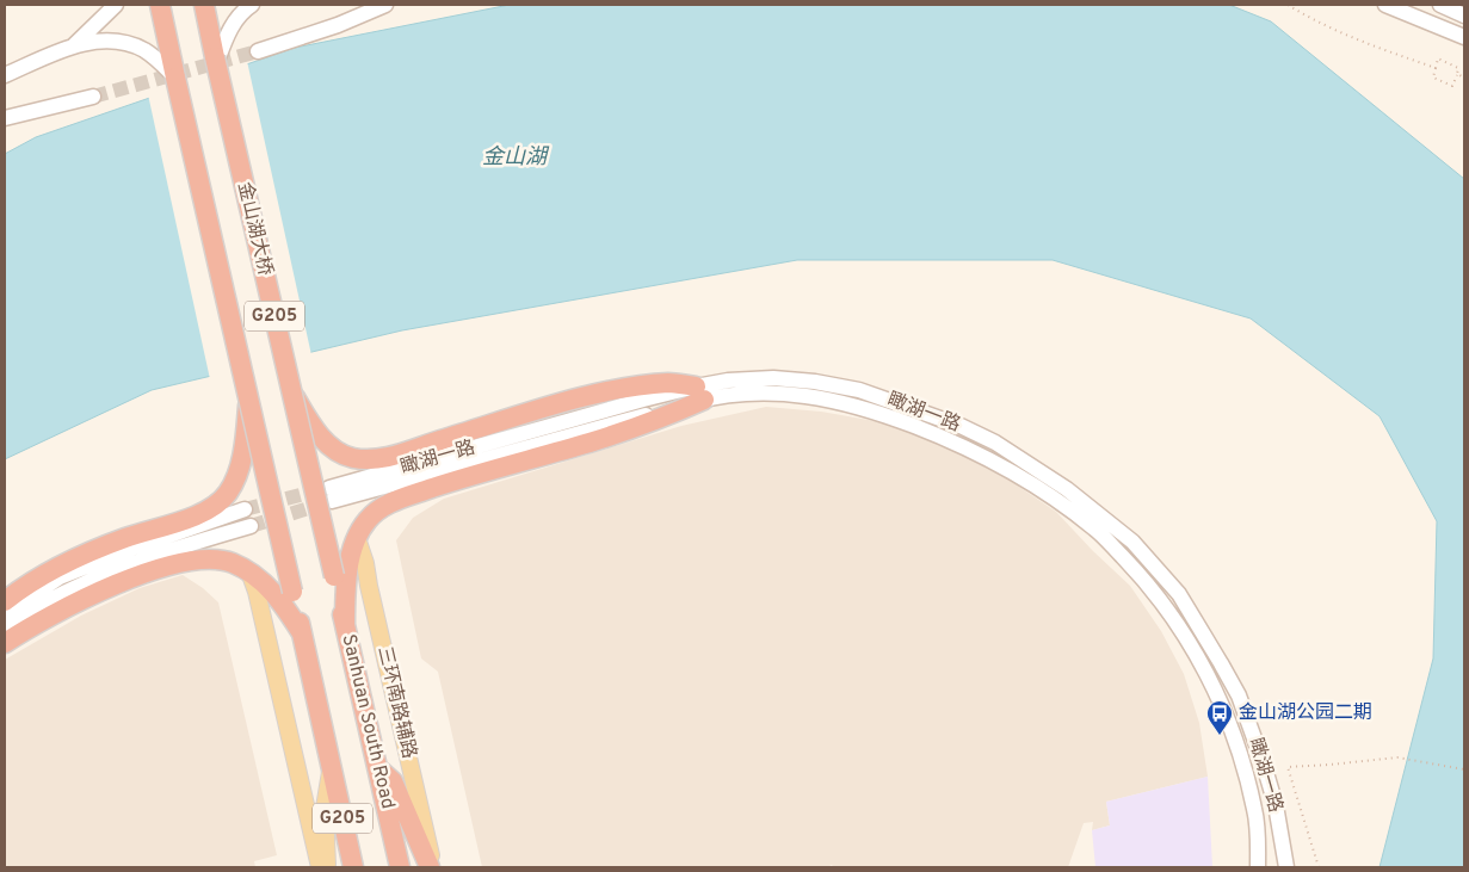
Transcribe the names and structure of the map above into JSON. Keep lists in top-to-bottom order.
{
  "streets": {
    "highway": ["金山湖大桥", "G205", "Sanhuan South Road"],
    "main road": ["三环南路辅路"],
    "street": ["瞰湖一路"]
  },
  "crossings": [
    ["金山湖大桥", "G205"],
    ["金山湖大桥", "Sanhuan South Road"]
  ],
  "water": ["金山湖"],
  "places": {
    "bus stop": ["金山湖公园二期"]
  }
}
